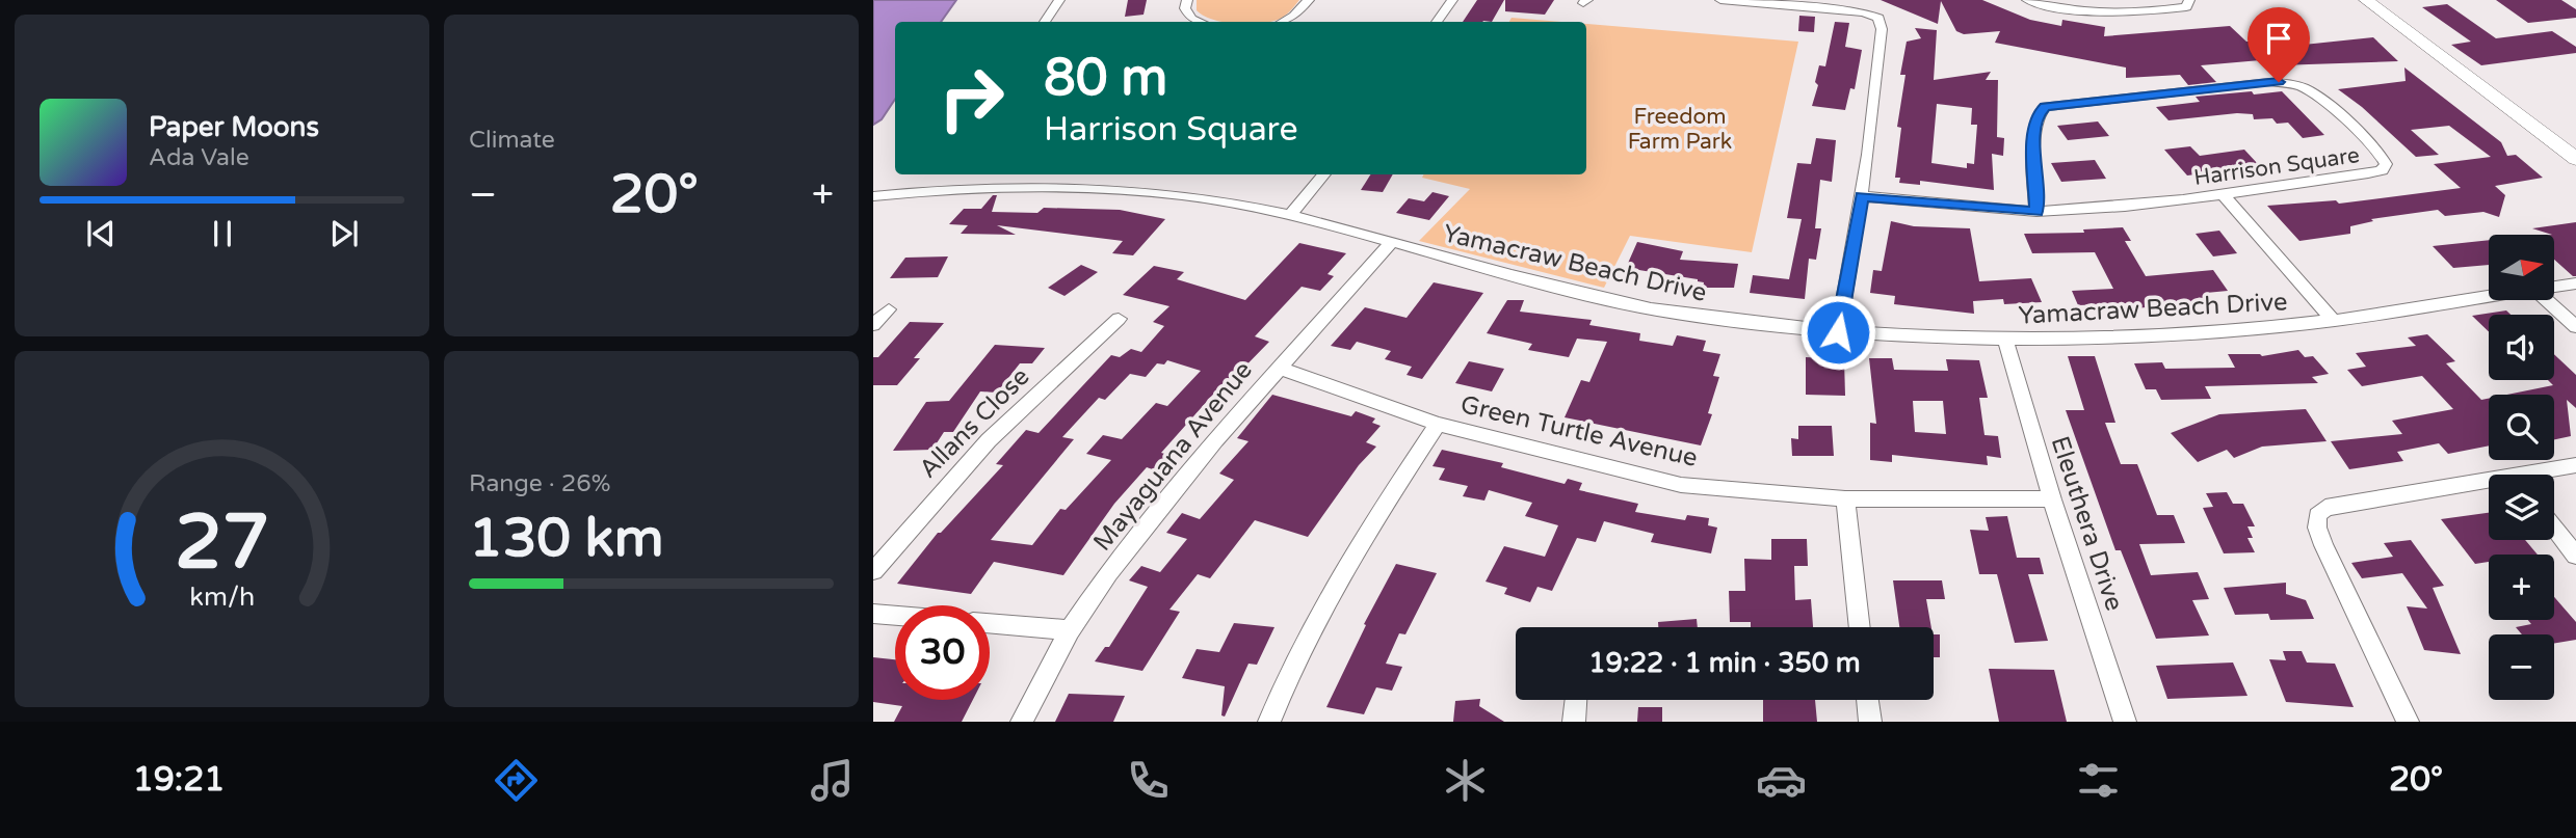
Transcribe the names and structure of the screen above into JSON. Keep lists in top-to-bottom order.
{
  "streets": {
    "street": [
      "Harrison Square",
      "Yamacraw Beach Drive",
      "Allans Close",
      "Green Turtle Avenue",
      "Mayaguana Avenue",
      "Eleuthera Drive"
    ]
  },
  "crossings": [
    ["Yamacraw Beach Drive", "Mayaguana Avenue"],
    ["Yamacraw Beach Drive", "Eleuthera Drive"],
    ["Green Turtle Avenue", "Mayaguana Avenue"],
    ["Green Turtle Avenue", "Eleuthera Drive"]
  ],
  "parks": ["Freedom Farm Park"],
  "north": "right",
  "page": {
    "tile": [
      "Climate",
      ["Range · 26%", "130 km"]
    ],
    "turn": ["80 m", "Harrison Square"],
    "song": ["Paper Moons", "Ada Vale"],
    "heat": ["−", "20°", "+"],
    "map_buttons": ["+", "−"],
    "limit": "30",
    "trip": "19:22 · 1 min · 350 m",
    "tabs": ["19:21", "20°"],
    "gauge": ["27", "km/h"]
  }
}
